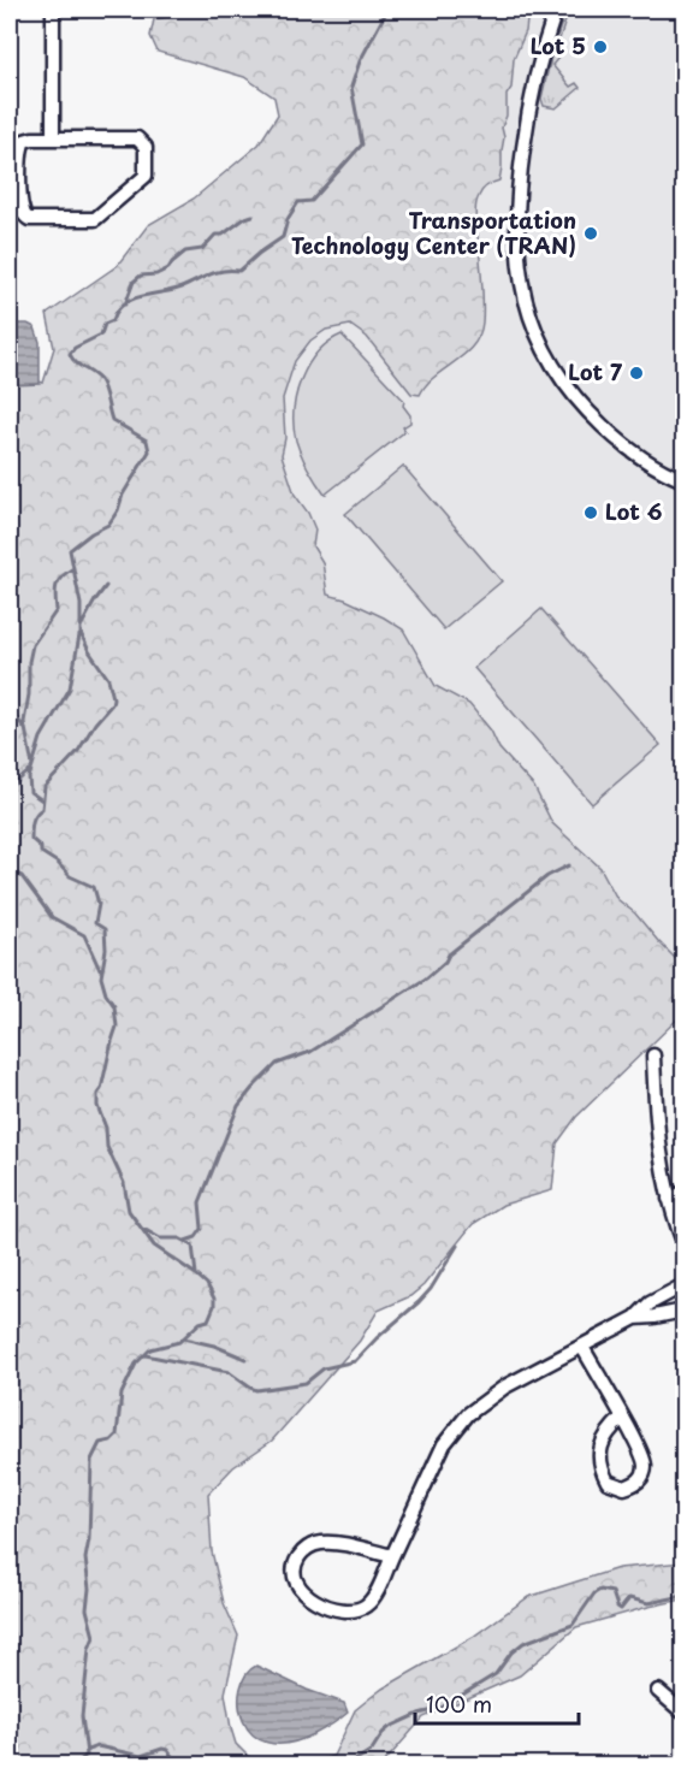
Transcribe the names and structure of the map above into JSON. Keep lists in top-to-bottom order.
{
  "places": [
    "Lot 5",
    "Transportation Technology Center (TRAN)",
    "Lot 7",
    "Lot 6"
  ],
  "scale_bar": "100 m"
}
